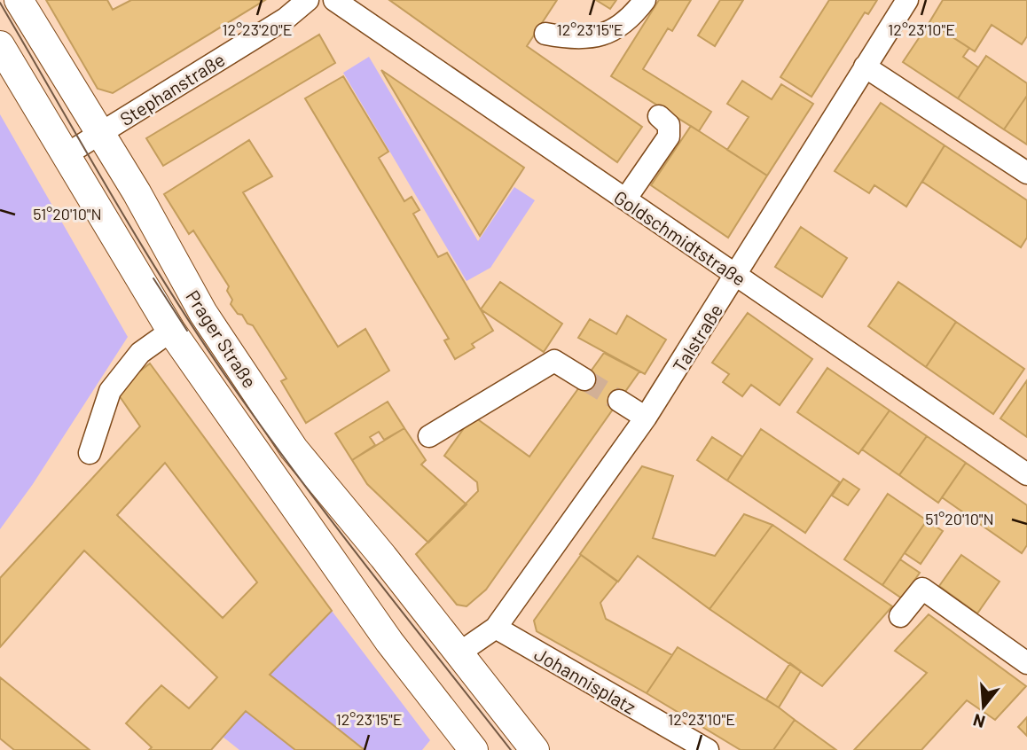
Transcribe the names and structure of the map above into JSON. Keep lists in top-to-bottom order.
{
  "streets": {
    "main road": ["Prager Straße"],
    "street": [
      "Stephanstraße",
      "Goldschmidtstraße",
      "Talstraße",
      "Johannisplatz"
    ]
  },
  "crossings": [
    ["Stephanstraße", "Prager Straße"],
    ["Goldschmidtstraße", "Talstraße"],
    ["Talstraße", "Prager Straße"],
    ["Talstraße", "Johannisplatz"]
  ],
  "north": "bottom",
  "coordinates": [
    "12°23'20\"E",
    "12°23'15\"E",
    "12°23'10\"E",
    "51°20'10\"N"
  ]
}
